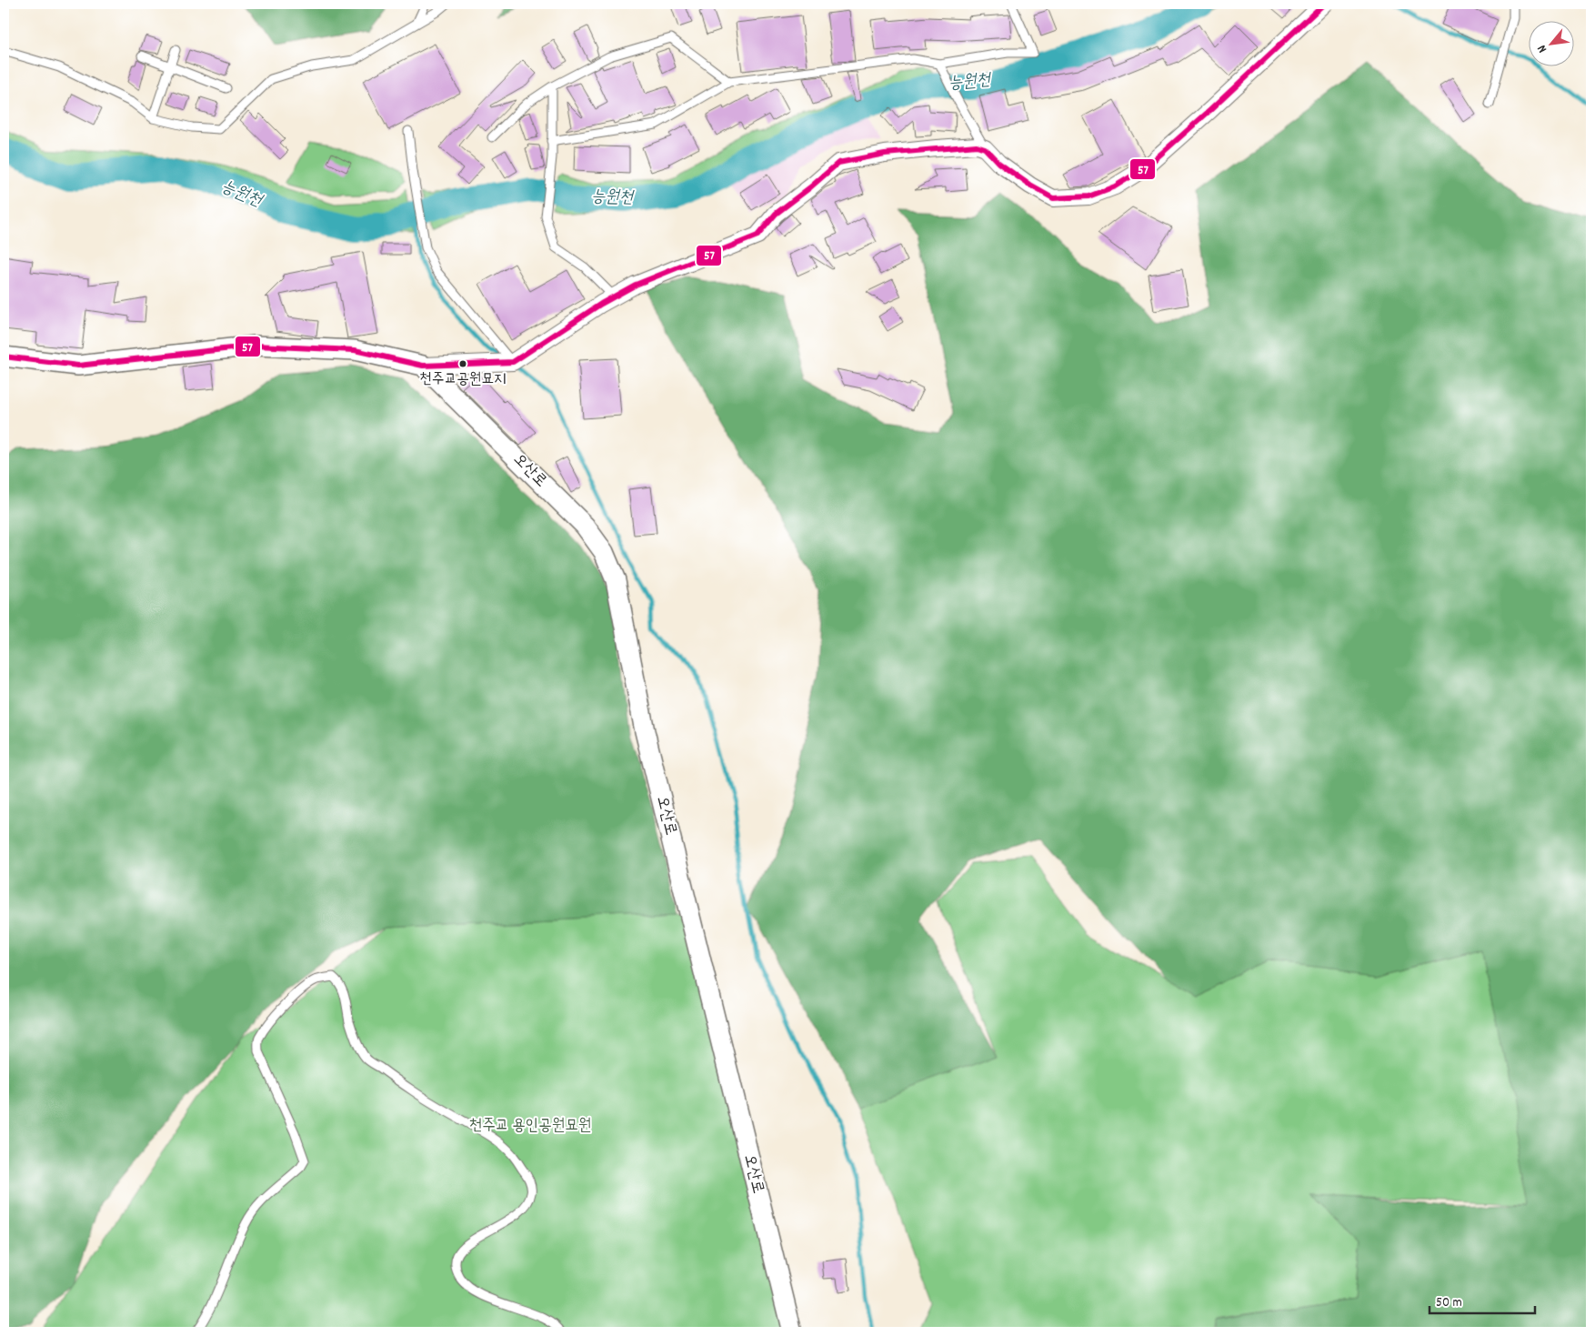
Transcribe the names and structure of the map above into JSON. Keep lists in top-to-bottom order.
{
  "streets": {
    "street": ["오산로"]
  },
  "water": ["능원천"],
  "parks": ["천주교 용인공원묘원"],
  "places": ["천주교공원묘지"],
  "lines": ["transit line 57"],
  "scale_bar": "50 m",
  "north": "bottom left"
}
